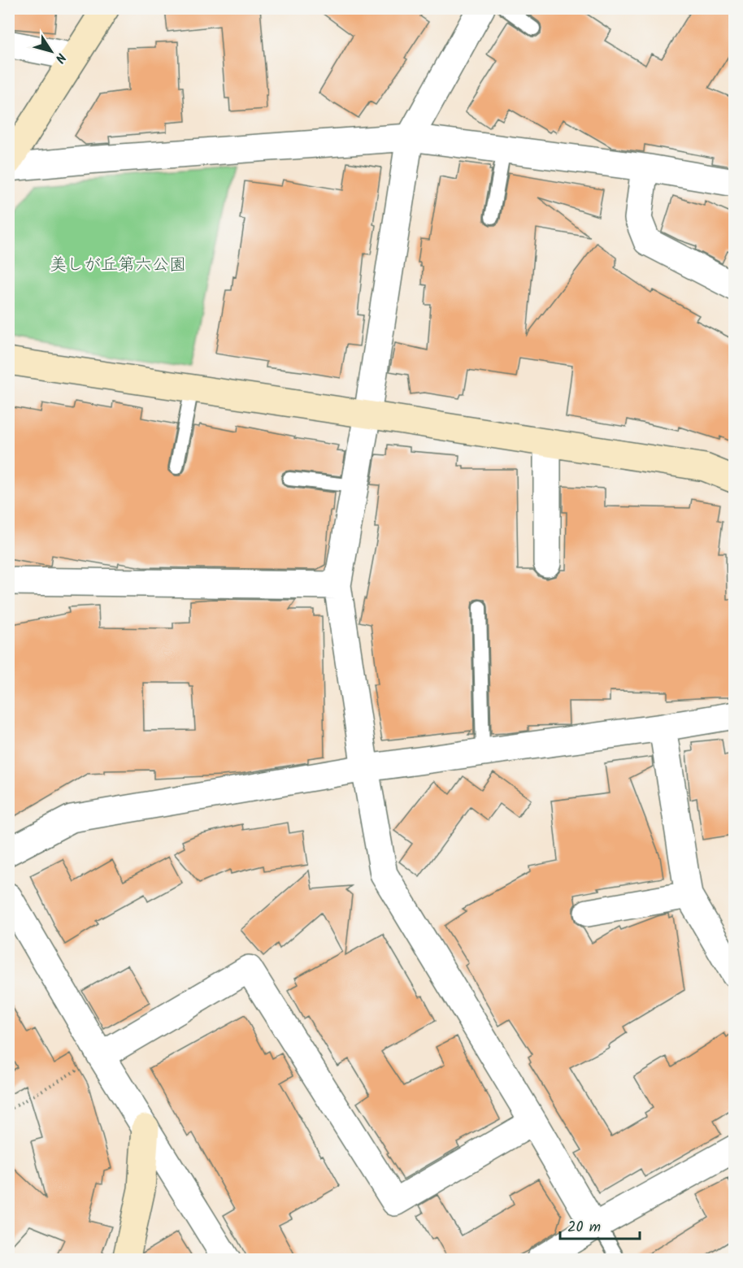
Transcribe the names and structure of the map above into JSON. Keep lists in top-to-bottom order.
{
  "parks": ["美しが丘第六公園"],
  "scale_bar": "20 m",
  "north": "bottom right"
}
